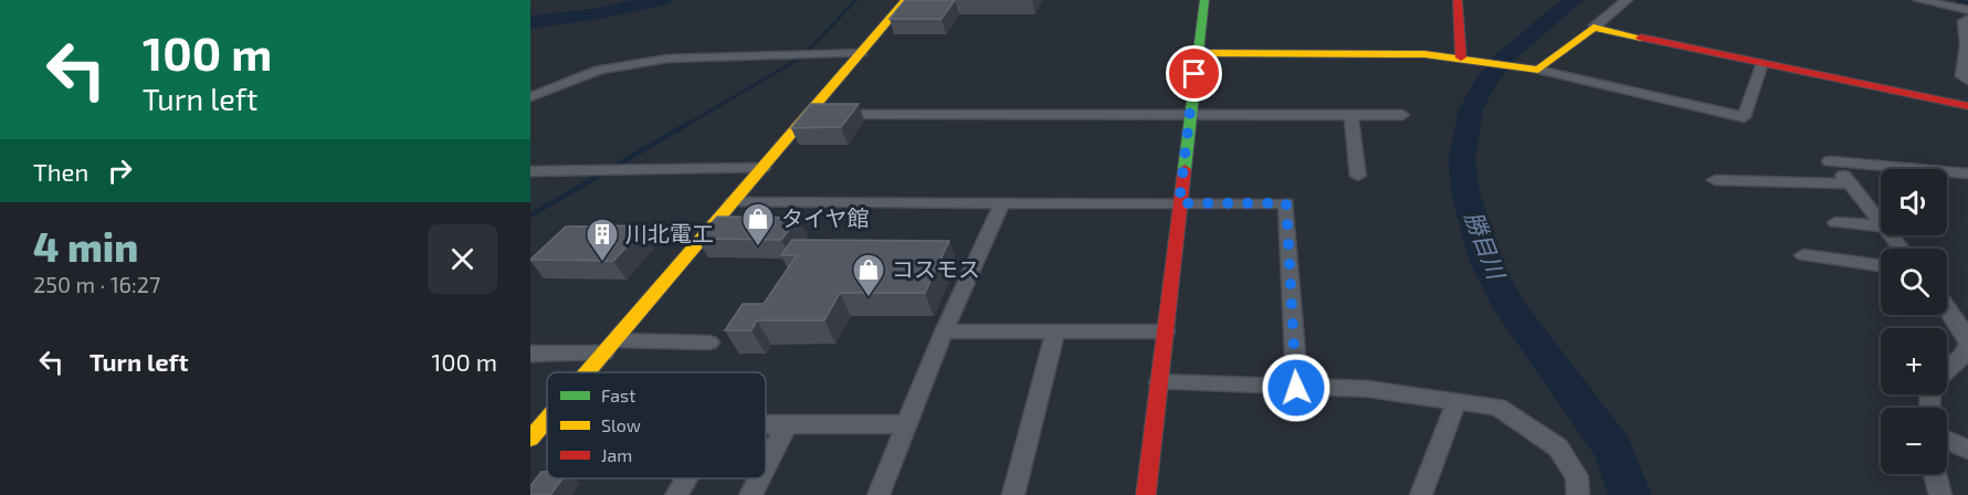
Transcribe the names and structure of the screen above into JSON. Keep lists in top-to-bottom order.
{
  "water": ["勝目川"],
  "places": {
    "shop": ["タイヤ館", "コスモス"],
    "building": ["川北電工"]
  },
  "legend": ["Fast", "Slow", "Jam"],
  "page": {
    "turn": ["100 m", "Turn left"],
    "then": "Then",
    "map_buttons": ["+", "−"],
    "heading": ["4 min", "250 m · 16:27"],
    "list": [
      {
        "name": "Turn left",
        "value": "100 m"
      }
    ]
  }
}
